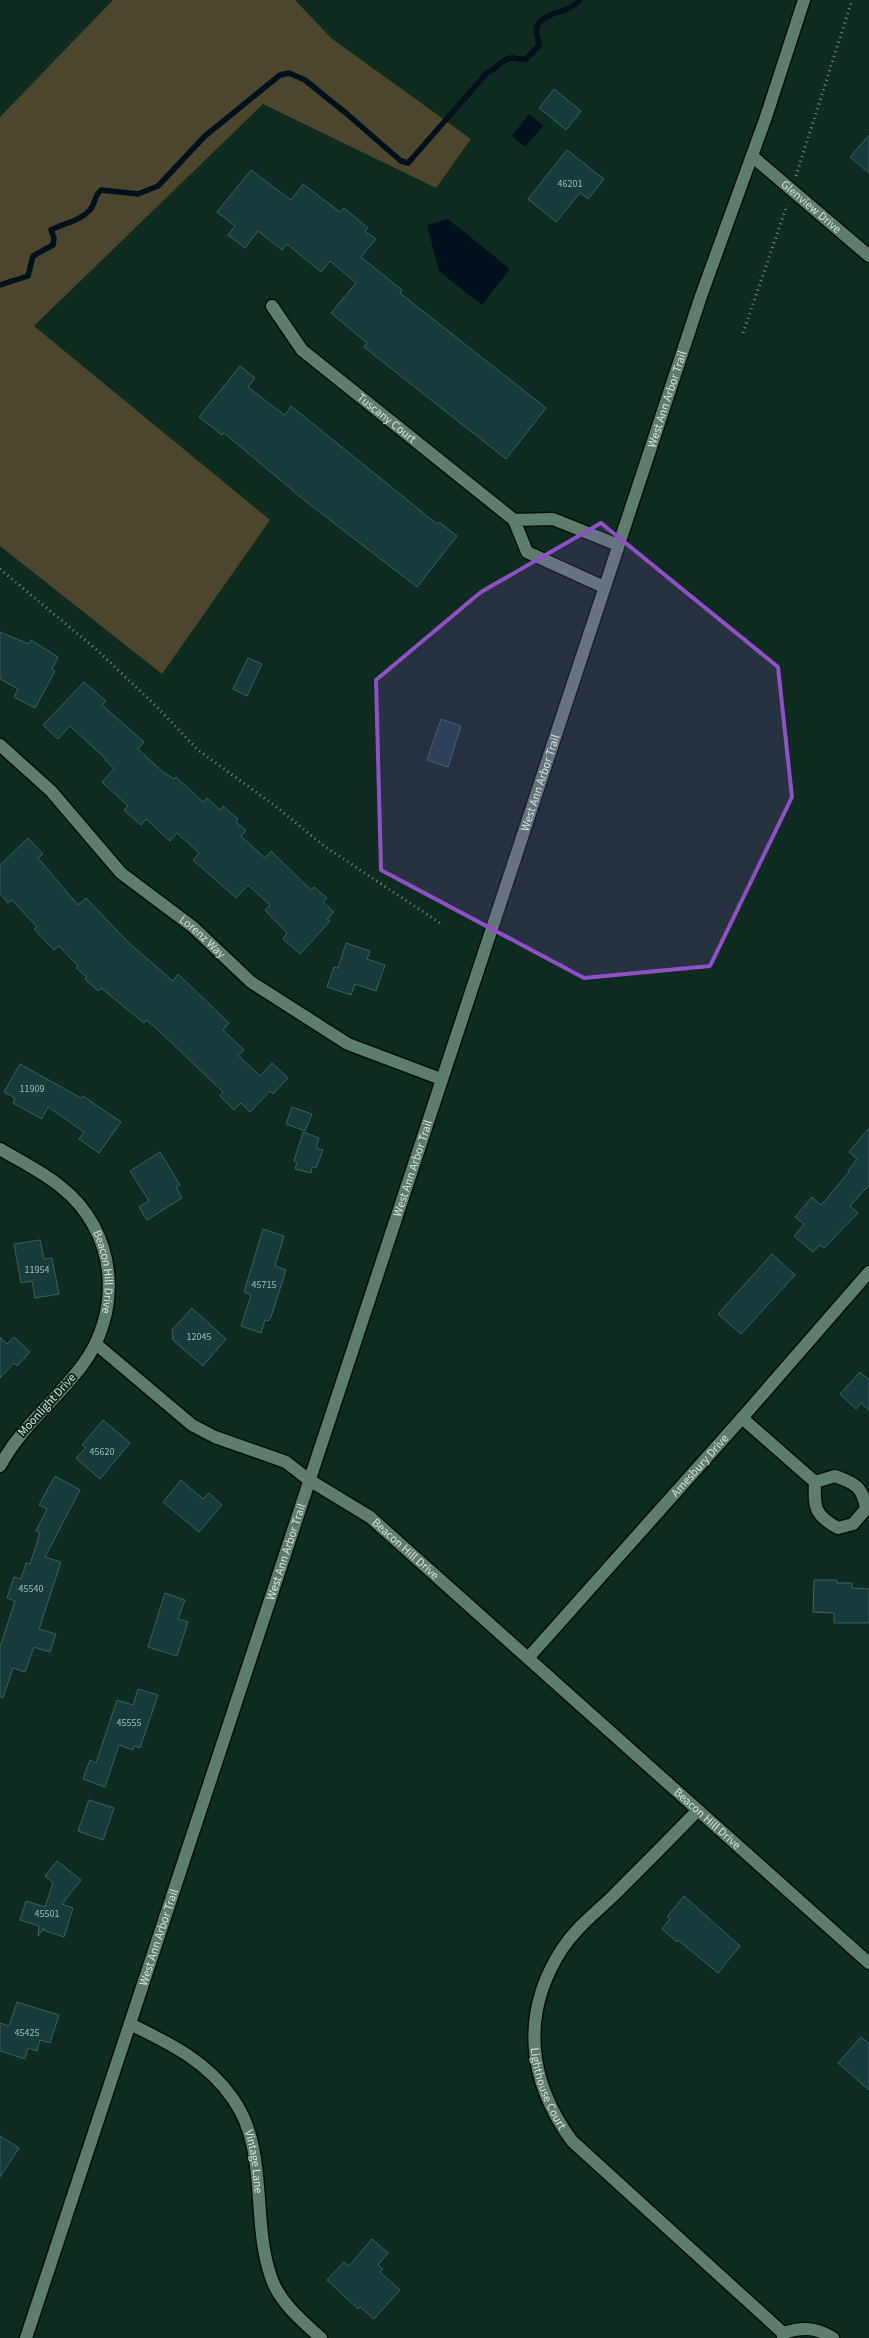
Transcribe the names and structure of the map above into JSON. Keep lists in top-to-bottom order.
{
  "streets": {
    "street": [
      "Glenview Drive",
      "West Ann Arbor Trail",
      "Tuscany Court",
      "Lorenz Way",
      "Beacon Hill Drive",
      "Moonlight Drive",
      "Amesbury Drive",
      "Lighthouse Court",
      "Vintage Lane"
    ]
  },
  "crossings": [
    ["Glenview Drive", "West Ann Arbor Trail"],
    ["West Ann Arbor Trail", "Tuscany Court"],
    ["West Ann Arbor Trail", "Lorenz Way"],
    ["West Ann Arbor Trail", "Beacon Hill Drive"],
    ["West Ann Arbor Trail", "Vintage Lane"],
    ["Beacon Hill Drive", "Moonlight Drive"],
    ["Beacon Hill Drive", "Amesbury Drive"],
    ["Beacon Hill Drive", "Lighthouse Court"]
  ],
  "house_numbers": [
    "46201",
    "11909",
    "11954",
    "45715",
    "12045",
    "45620",
    "45540",
    "45555",
    "45501",
    "45425"
  ]
}
